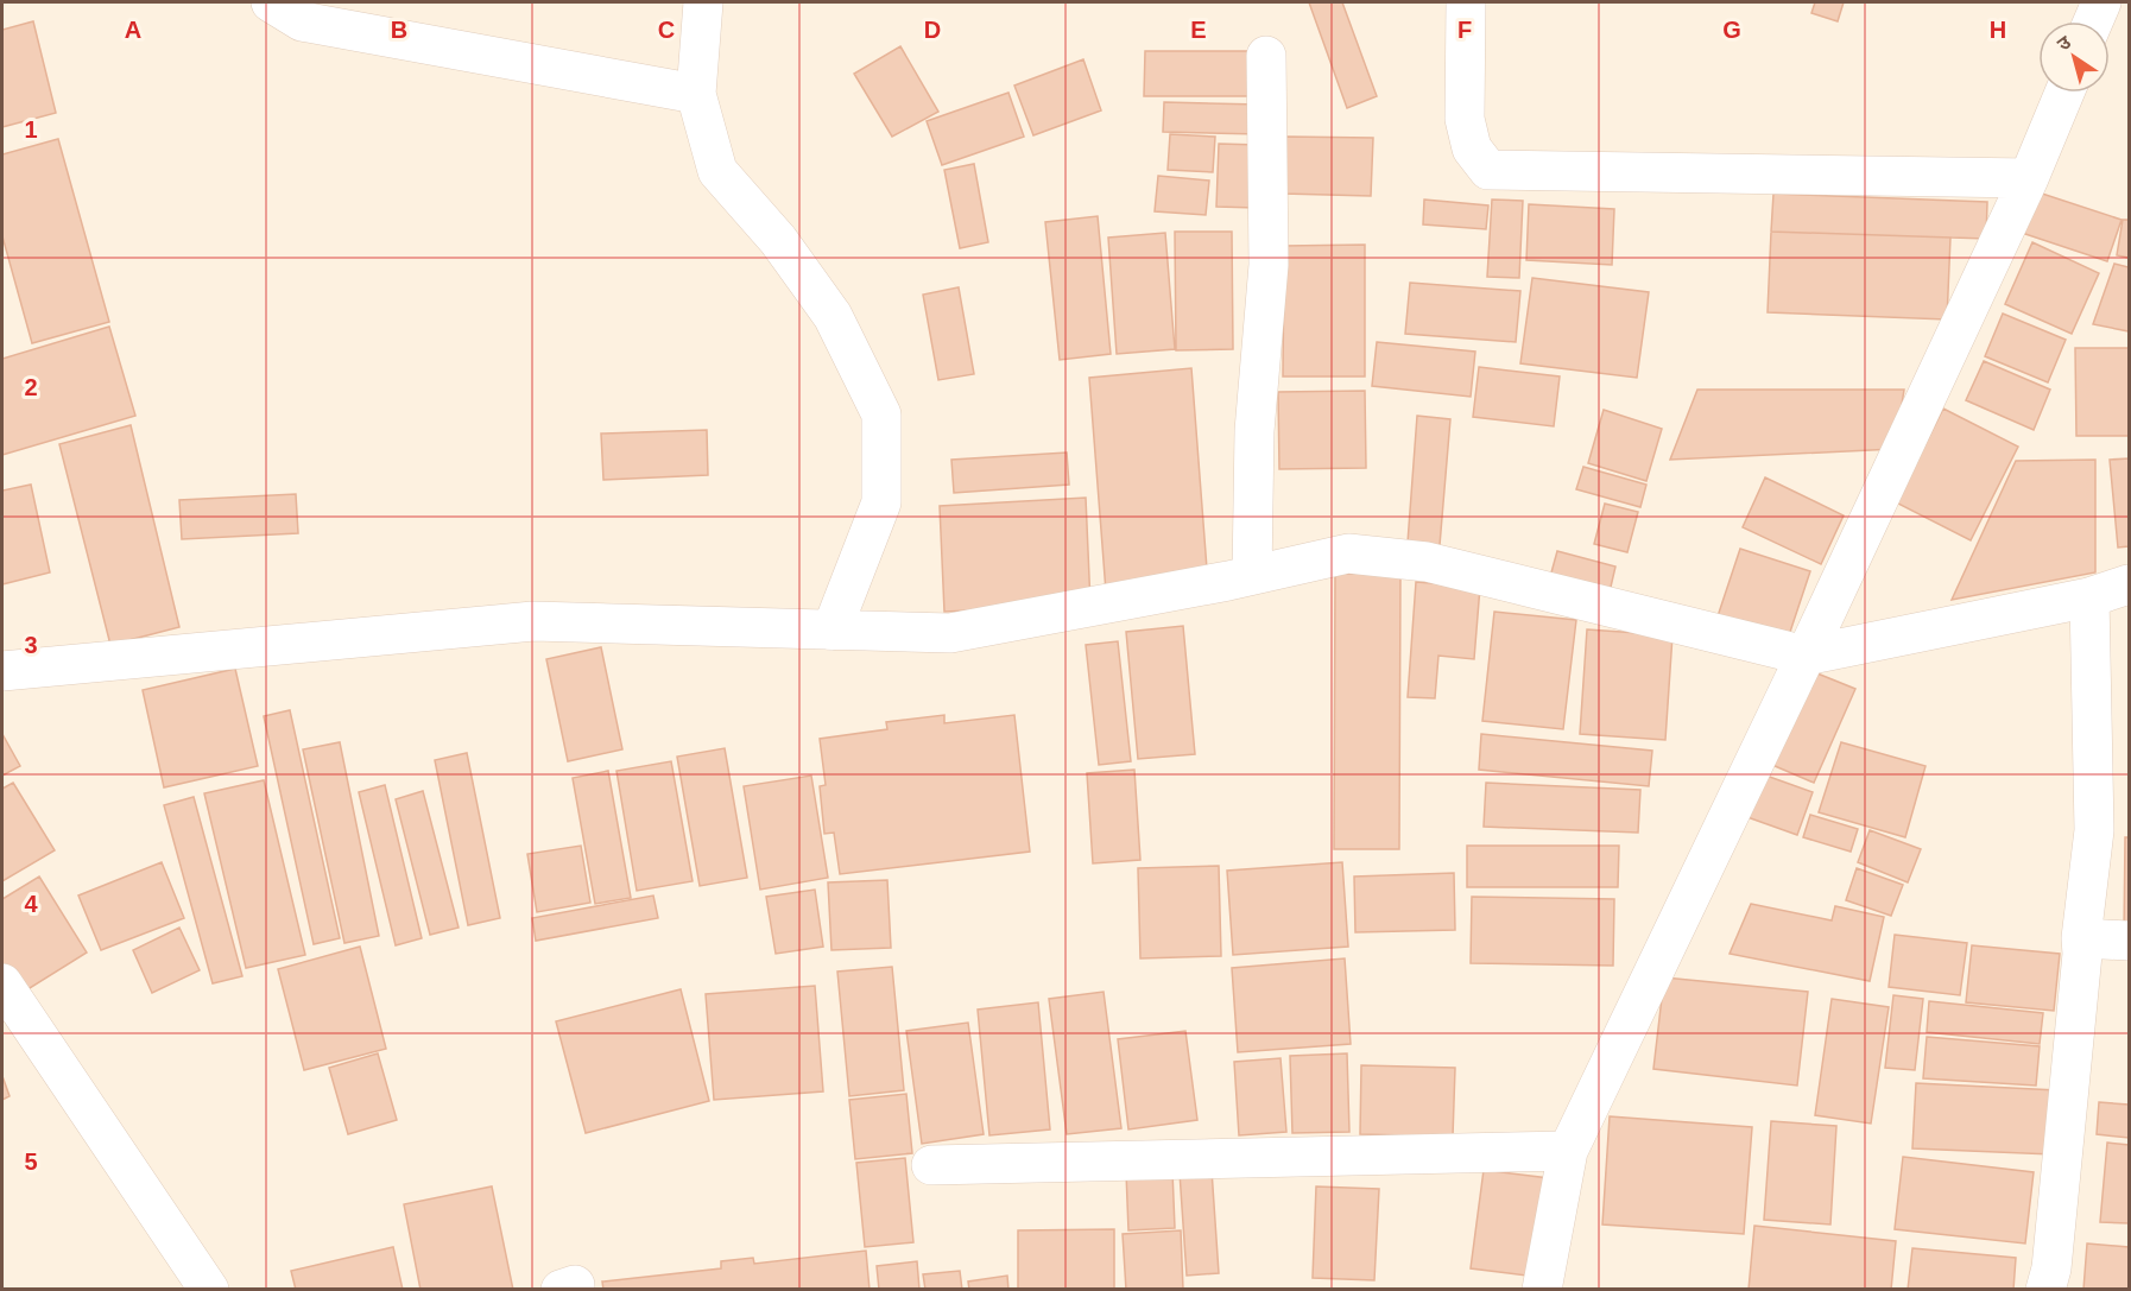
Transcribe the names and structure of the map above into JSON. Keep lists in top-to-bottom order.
{
  "north": "top left",
  "grid": {
    "columns": [
      "A",
      "B",
      "C",
      "D",
      "E",
      "F",
      "G",
      "H"
    ],
    "rows": [
      "1",
      "2",
      "3",
      "4",
      "5"
    ]
  }
}
